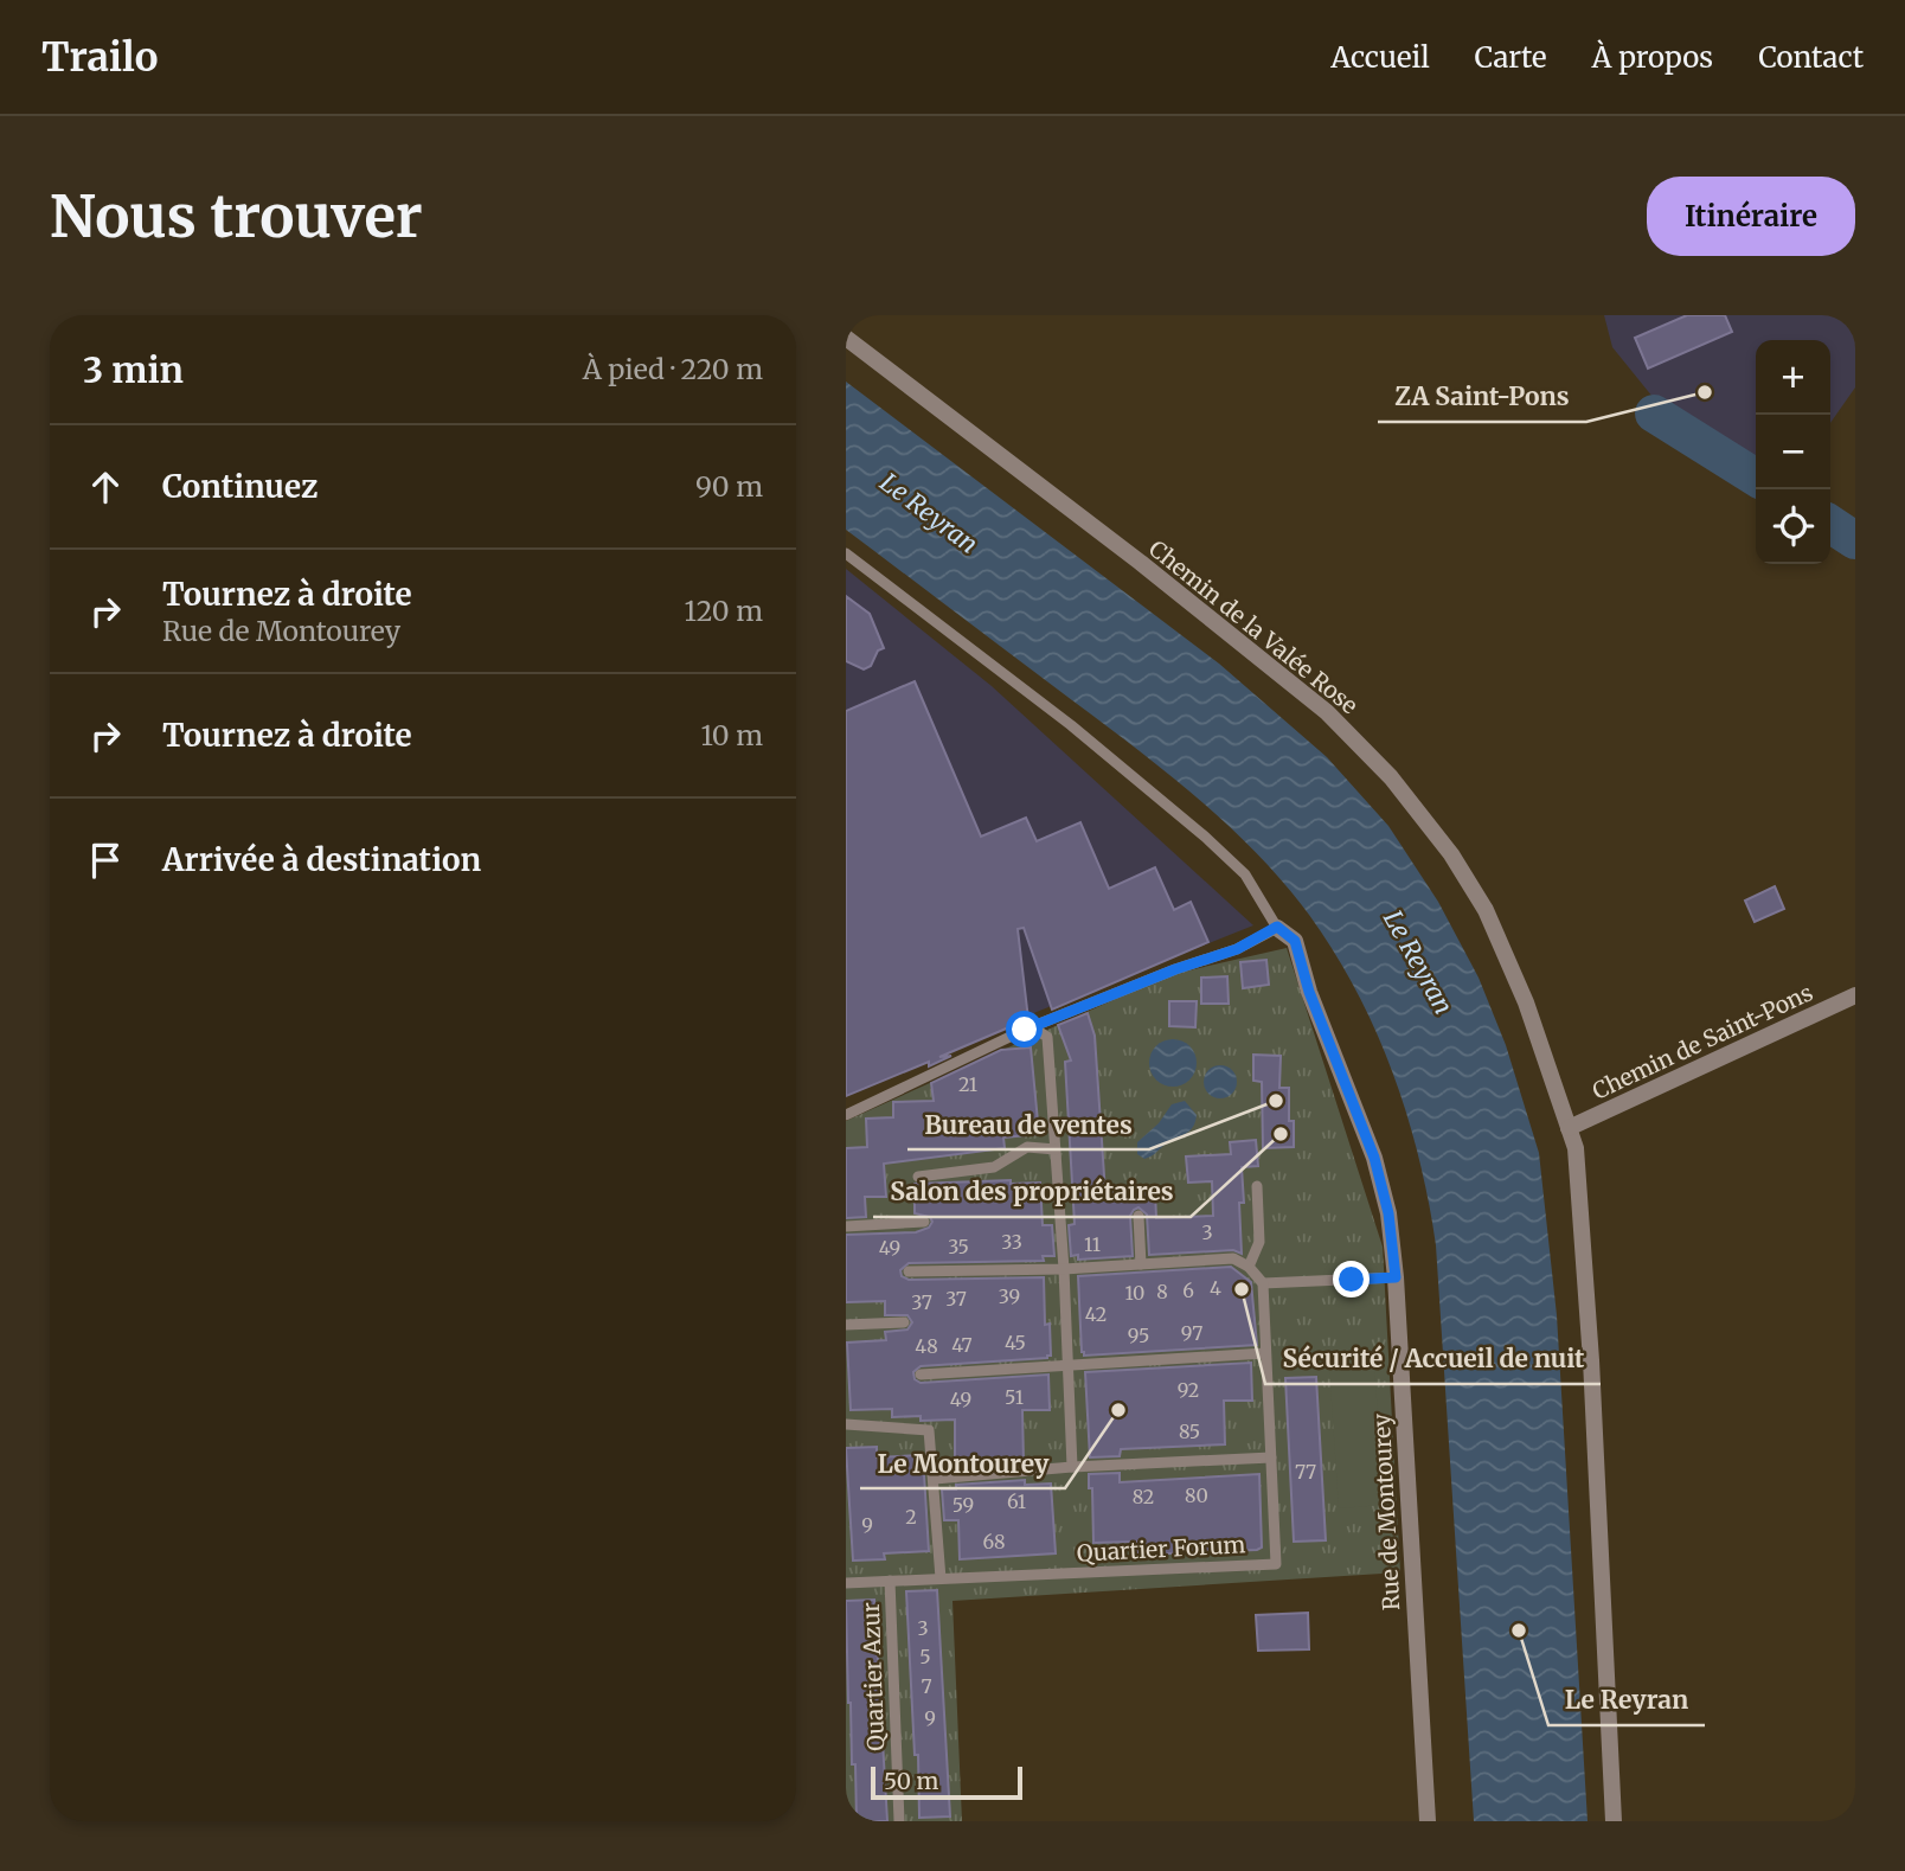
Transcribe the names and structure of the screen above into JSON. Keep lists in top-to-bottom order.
{
  "streets": {
    "street": ["Chemin de la Valée Rose", "Chemin de Saint-Pons", "Rue de Montourey"],
    "lane": ["Quartier Forum", "Quartier Azur"]
  },
  "crossings": [
    ["Chemin de la Valée Rose", "Chemin de Saint-Pons"],
    ["Quartier Forum", "Quartier Azur"]
  ],
  "water": ["Le Reyran"],
  "places": [
    "ZA Saint-Pons",
    "Bureau de ventes",
    "Salon des propriétaires",
    "Sécurité / Accueil de nuit",
    "Le Montourey",
    "Le Reyran"
  ],
  "house_numbers": [
    "21",
    "3",
    "33",
    "11",
    "35",
    "49",
    "4",
    "6",
    "8",
    "10",
    "39",
    "37",
    "37",
    "42",
    "97",
    "95",
    "45",
    "47",
    "48",
    "92",
    "51",
    "49",
    "85",
    "77",
    "80",
    "82",
    "61",
    "59",
    "2",
    "9",
    "68",
    "3",
    "5",
    "7",
    "9"
  ],
  "scale_bar": "50 m",
  "page": {
    "header": "Trailo",
    "nav": [
      "Accueil",
      "Carte",
      "À propos",
      "Contact"
    ],
    "buttons": "Itinéraire",
    "title": "Nous trouver",
    "heading": ["3 min", "À pied · 220 m"],
    "map_buttons": ["+", "−"],
    "list": [
      ["Continuez", "90 m"],
      ["Tournez à droite", "Rue de Montourey", "120 m"],
      ["Tournez à droite", "10 m"],
      "Arrivée à destination"
    ],
    "scale": "50 m"
  }
}
